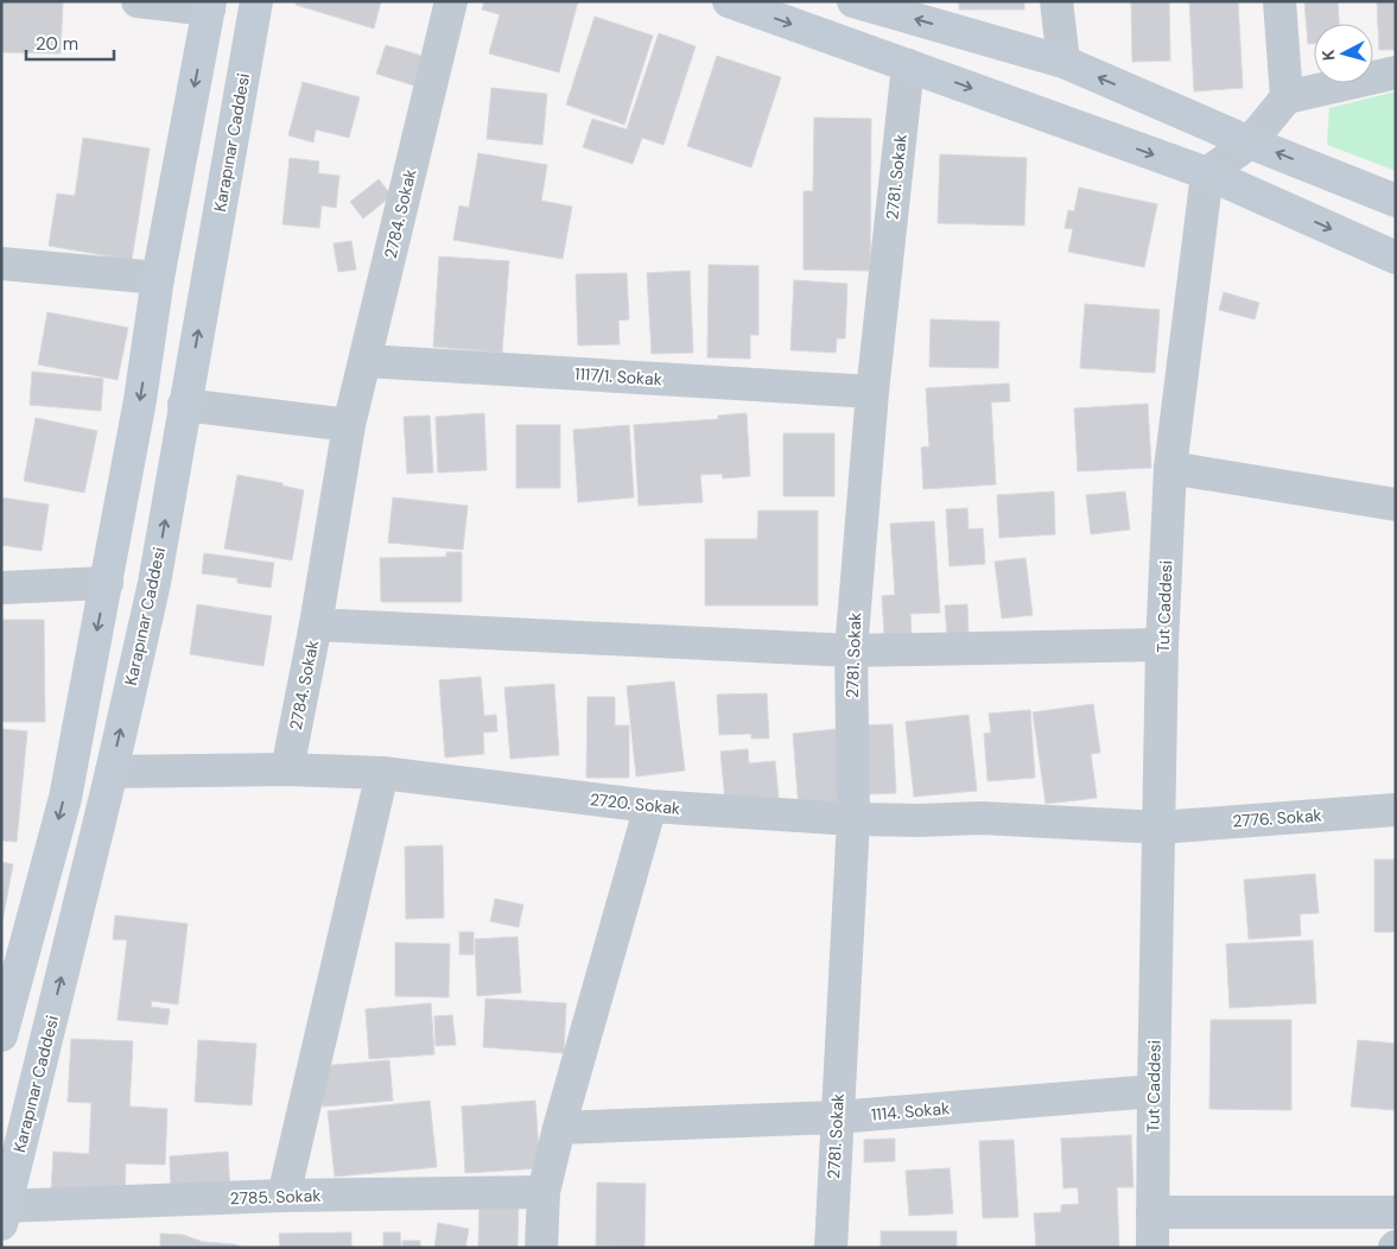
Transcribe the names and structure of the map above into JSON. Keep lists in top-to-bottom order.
{
  "streets": {
    "main road": ["Karapınar Caddesi"],
    "street": [
      "2781. Sokak",
      "2784. Sokak",
      "1117/1. Sokak",
      "Tut Caddesi",
      "2720. Sokak",
      "2776. Sokak",
      "1114. Sokak",
      "2785. Sokak"
    ]
  },
  "crossings": [
    ["Karapınar Caddesi", "2720. Sokak"],
    ["Karapınar Caddesi", "2785. Sokak"],
    ["2781. Sokak", "1117/1. Sokak"],
    ["2781. Sokak", "2720. Sokak"],
    ["2781. Sokak", "1114. Sokak"],
    ["2784. Sokak", "1117/1. Sokak"],
    ["2784. Sokak", "2720. Sokak"],
    ["Tut Caddesi", "2720. Sokak"],
    ["Tut Caddesi", "2776. Sokak"],
    ["Tut Caddesi", "1114. Sokak"],
    ["2720. Sokak", "2776. Sokak"]
  ],
  "scale_bar": "20 m",
  "north": "left"
}
